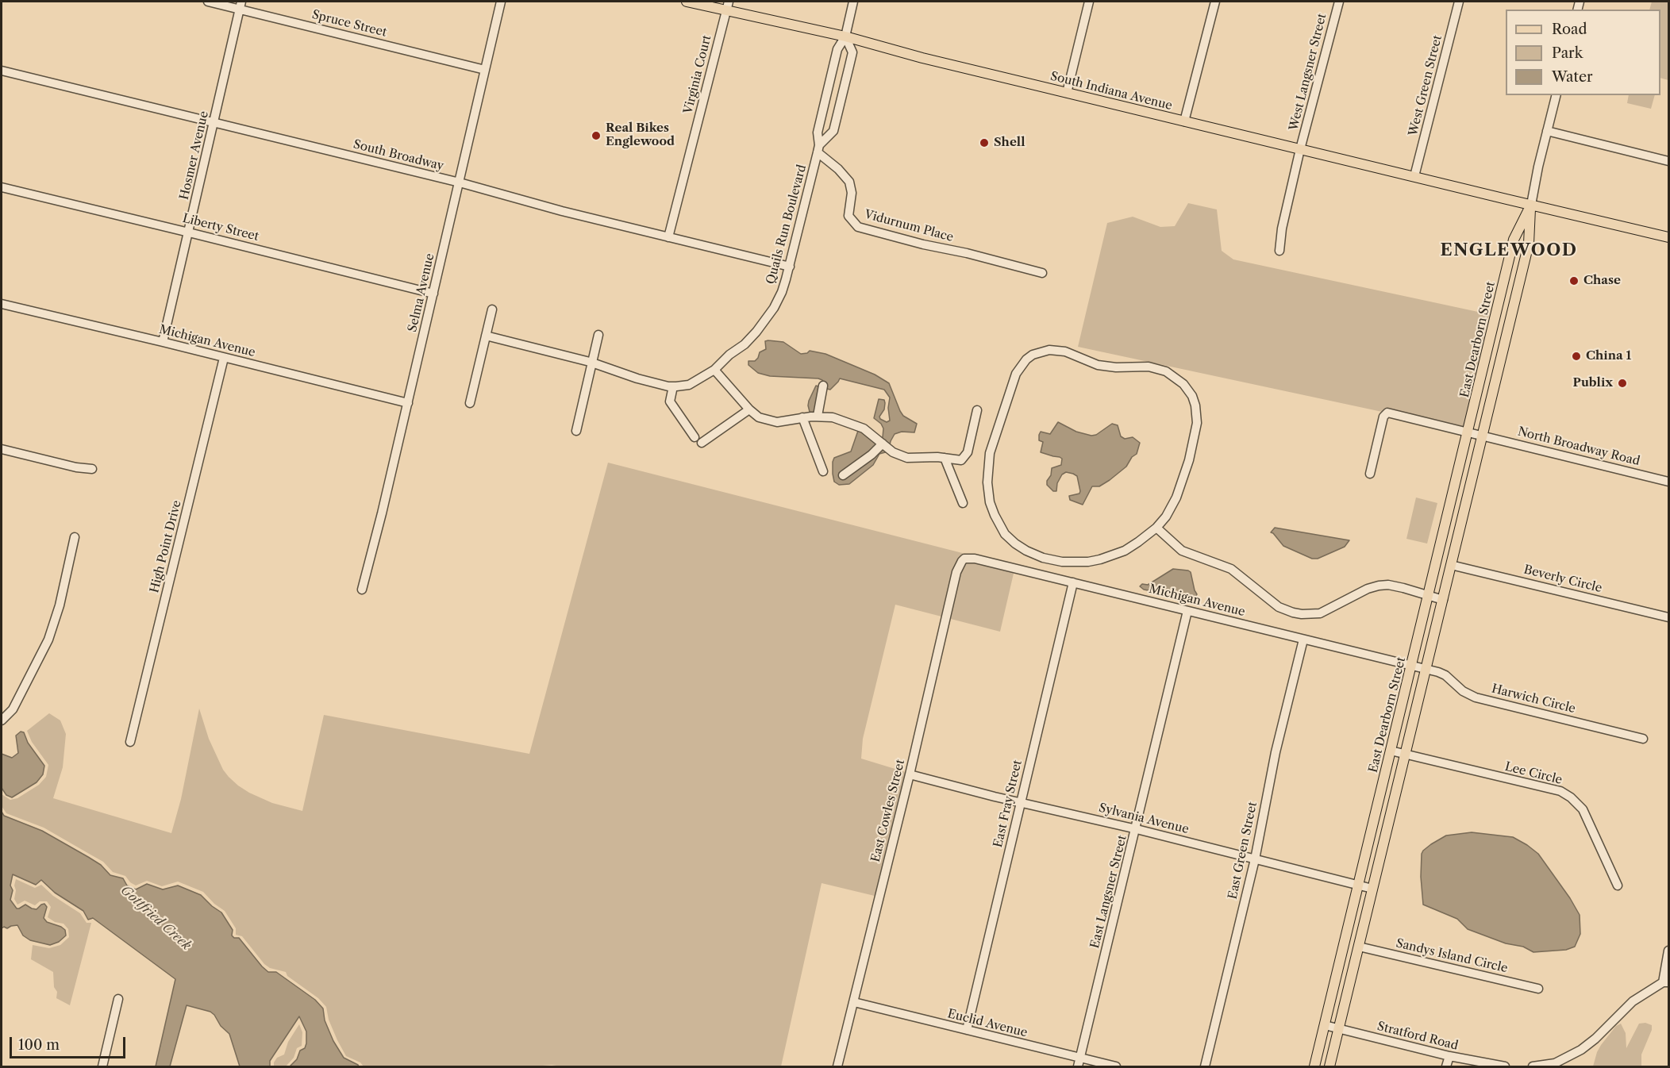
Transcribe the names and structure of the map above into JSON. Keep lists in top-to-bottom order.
{
  "streets": {
    "main road": ["South Indiana Avenue", "East Dearborn Street"],
    "street": [
      "Spruce Street",
      "West Langsner Street",
      "Virginia Court",
      "West Green Street",
      "Hosmer Avenue",
      "South Broadway",
      "Quails Run Boulevard",
      "Vidurnum Place",
      "Liberty Street",
      "Selma Avenue",
      "Michigan Avenue",
      "North Broadway Road",
      "High Point Drive",
      "Beverly Circle",
      "Harwich Circle",
      "Lee Circle",
      "East Fray Street",
      "East Cowles Street",
      "Sylvania Avenue",
      "East Green Street",
      "East Langsner Street",
      "Sandys Island Circle",
      "Euclid Avenue",
      "Stratford Road"
    ]
  },
  "crossings": [
    ["Spruce Street", "Hosmer Avenue"],
    ["Spruce Street", "Selma Avenue"],
    ["West Langsner Street", "South Indiana Avenue"],
    ["Virginia Court", "South Indiana Avenue"],
    ["Virginia Court", "South Broadway"],
    ["West Green Street", "South Indiana Avenue"],
    ["South Indiana Avenue", "Quails Run Boulevard"],
    ["South Indiana Avenue", "East Dearborn Street"],
    ["Hosmer Avenue", "South Broadway"],
    ["Hosmer Avenue", "Liberty Street"],
    ["Hosmer Avenue", "Michigan Avenue"],
    ["South Broadway", "Quails Run Boulevard"],
    ["South Broadway", "Selma Avenue"],
    ["Quails Run Boulevard", "Vidurnum Place"],
    ["Liberty Street", "Selma Avenue"],
    ["Selma Avenue", "Michigan Avenue"],
    ["East Dearborn Street", "Michigan Avenue"],
    ["East Dearborn Street", "North Broadway Road"],
    ["East Dearborn Street", "Lee Circle"],
    ["East Dearborn Street", "Sylvania Avenue"],
    ["East Dearborn Street", "Stratford Road"],
    ["Michigan Avenue", "High Point Drive"],
    ["Michigan Avenue", "Harwich Circle"],
    ["Michigan Avenue", "East Fray Street"],
    ["Michigan Avenue", "East Cowles Street"],
    ["Michigan Avenue", "East Green Street"],
    ["Michigan Avenue", "East Langsner Street"],
    ["East Fray Street", "Sylvania Avenue"],
    ["East Fray Street", "Euclid Avenue"],
    ["East Cowles Street", "Sylvania Avenue"],
    ["East Cowles Street", "Euclid Avenue"],
    ["Sylvania Avenue", "East Green Street"],
    ["Sylvania Avenue", "East Langsner Street"],
    ["East Langsner Street", "Euclid Avenue"]
  ],
  "districts": ["ENGLEWOOD"],
  "water": ["Gottfried Creek"],
  "places": [
    "Real Bikes Englewood",
    "Shell",
    "Chase",
    "China 1",
    "Publix"
  ],
  "legend": ["Road", "Park", "Water"],
  "scale_bar": "100 m"
}
